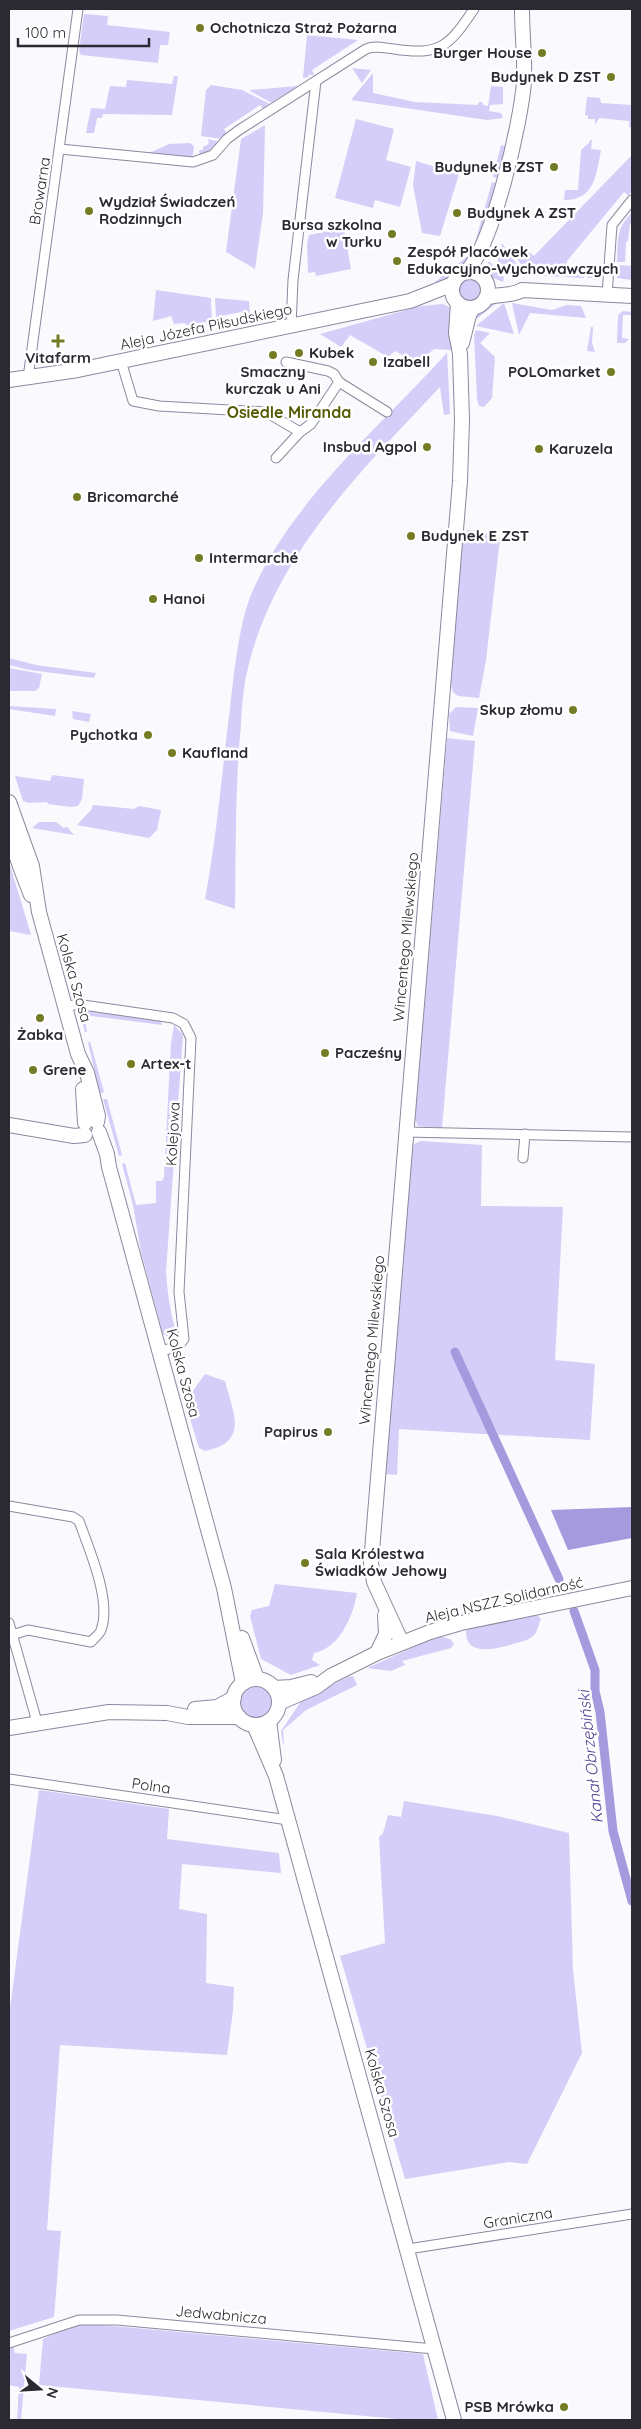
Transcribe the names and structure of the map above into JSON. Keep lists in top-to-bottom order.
{
  "streets": {
    "street": [
      "Browarna",
      "Aleja Józefa Piłsudskiego",
      "Wincentego Milewskiego",
      "Kolska Szosa",
      "Kolejowa",
      "Aleja NSZZ Solidarność",
      "Polna",
      "Graniczna",
      "Jedwabnicza"
    ]
  },
  "crossings": [
    ["Browarna", "Aleja Józefa Piłsudskiego"],
    ["Aleja Józefa Piłsudskiego", "Wincentego Milewskiego"],
    ["Wincentego Milewskiego", "Aleja NSZZ Solidarność"],
    ["Kolska Szosa", "Kolejowa"],
    ["Kolska Szosa", "Aleja NSZZ Solidarność"],
    ["Kolska Szosa", "Polna"],
    ["Kolska Szosa", "Graniczna"],
    ["Kolska Szosa", "Jedwabnicza"]
  ],
  "districts": ["Osiedle Miranda"],
  "water": ["Kanał Obrzębiński"],
  "places": {
    "other": [
      "Ochotnicza Straż Pożarna",
      "Burger House",
      "Budynek D ZST",
      "Budynek B ZST",
      "Wydział Świadczeń Rodzinnych",
      "Budynek A ZST",
      "Bursa szkolna w Turku",
      "Zespół Placówek Edukacyjno-Wychowawczych",
      "Kubek",
      "Smaczny kurczak u Ani",
      "Izabell",
      "POLOmarket",
      "Insbud Agpol",
      "Karuzela",
      "Bricomarché",
      "Budynek E ZST",
      "Intermarché",
      "Hanoi",
      "Skup złomu",
      "Pychotka",
      "Kaufland",
      "Żabka",
      "Pacześny",
      "Artex-t",
      "Grene",
      "Papirus",
      "Sala Królestwa Świadków Jehowy",
      "PSB Mrówka"
    ],
    "health": ["Vitafarm"]
  },
  "scale_bar": "100 m",
  "north": "right"
}
